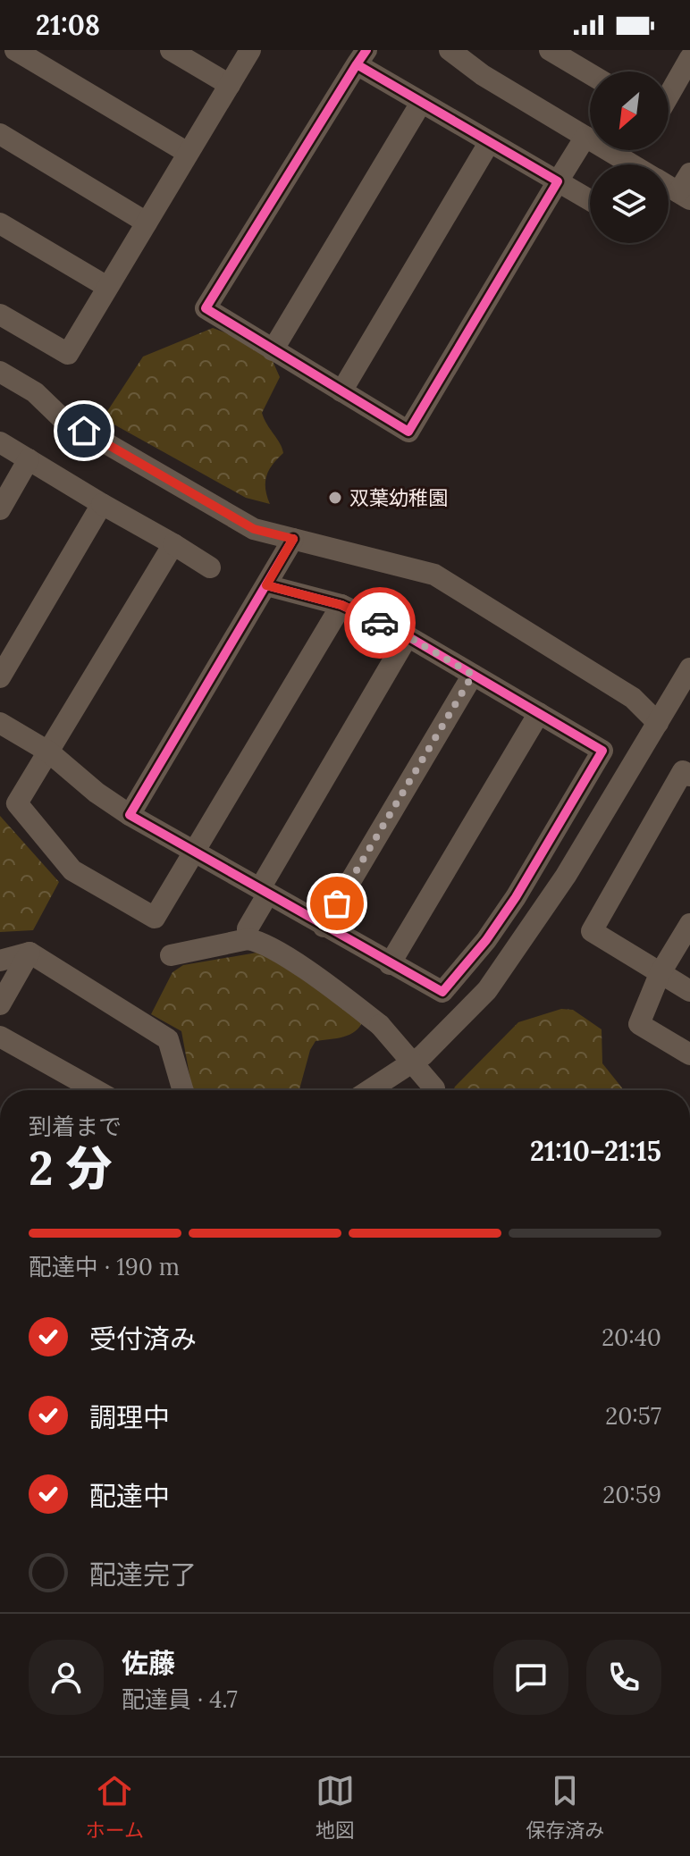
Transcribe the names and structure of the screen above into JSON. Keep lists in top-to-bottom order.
{
  "places": ["双葉幼稚園"],
  "north": "bottom left",
  "page": {
    "status": "21:08",
    "heading": ["2 分", "到着まで", "21:10–21:15"],
    "panel": ["佐藤", "配達員 · 4.7"],
    "bar": "配達中 · 190 m",
    "list": [
      ["受付済み", "20:40"],
      ["調理中", "20:57"],
      ["配達中", "20:59"],
      "配達完了"
    ],
    "tabs": ["ホーム", "地図", "保存済み"]
  }
}
